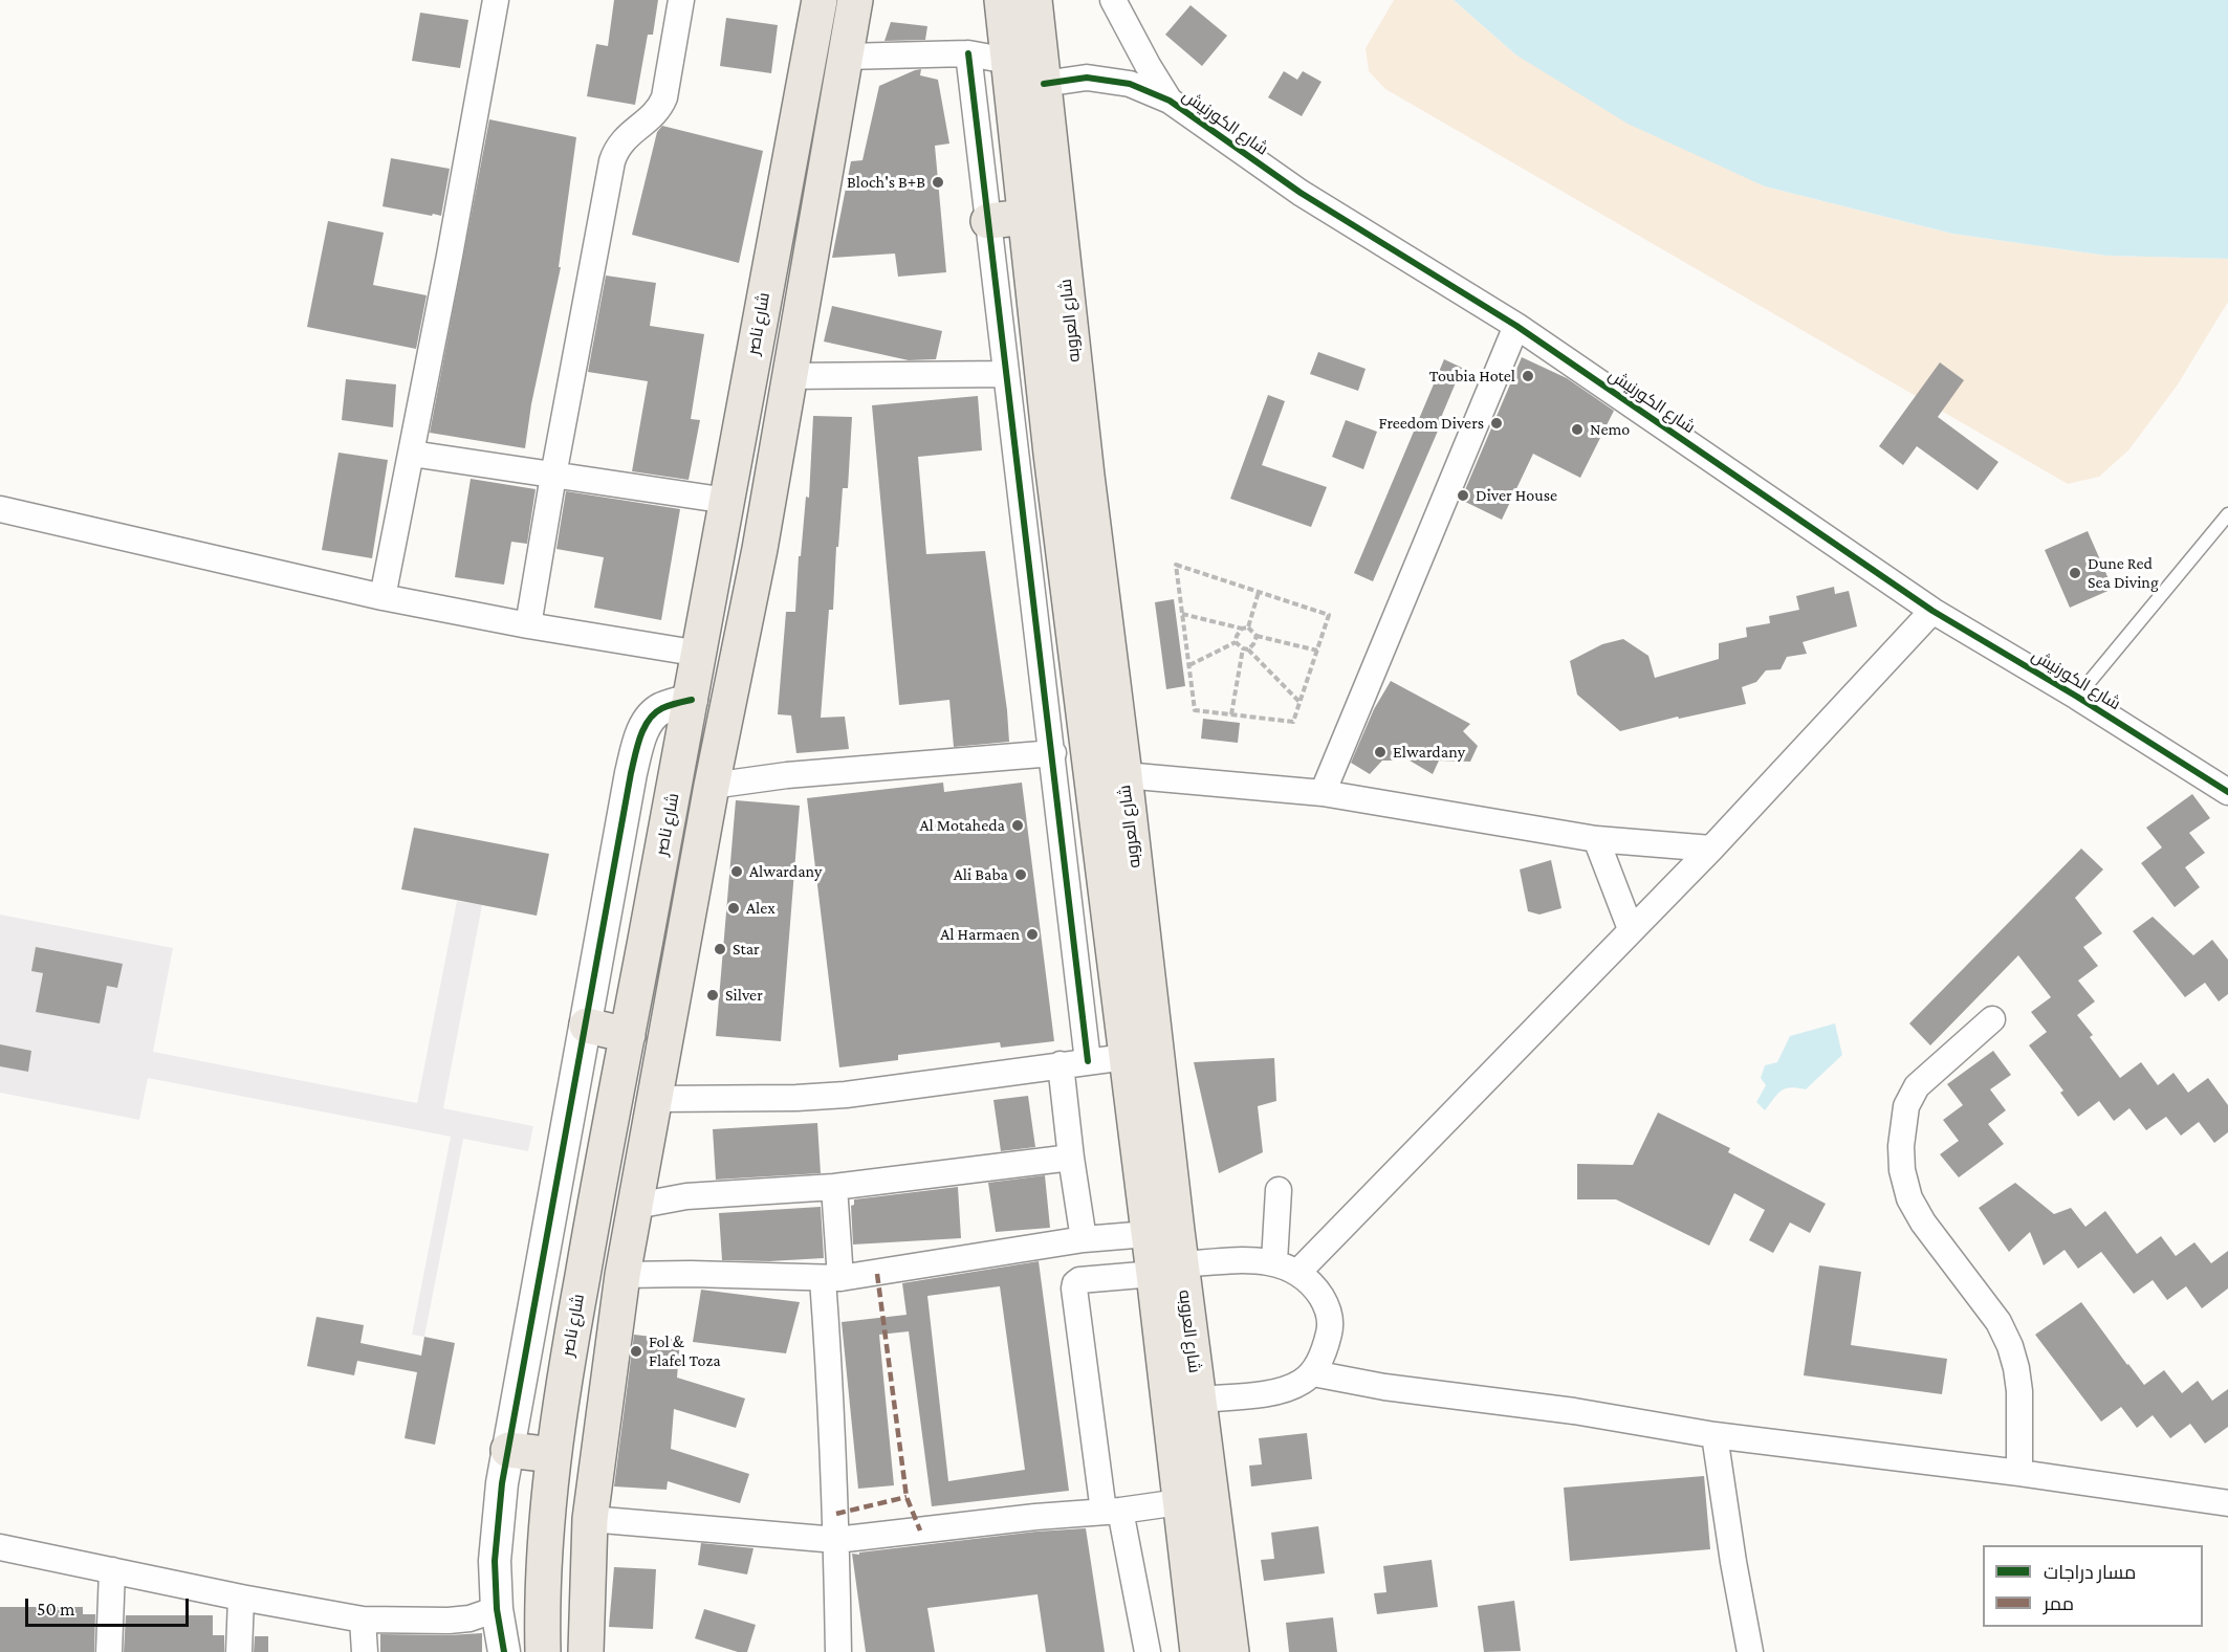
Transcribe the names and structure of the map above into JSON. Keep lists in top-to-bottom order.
{
  "streets": {
    "main road": ["شارع العروبه", "شارع ناصر"],
    "street": ["شارع الكورنيش"]
  },
  "crossings": [
    ["شارع الكورنيش", "شارع العروبه"]
  ],
  "places": [
    "Bloch's B+B",
    "Toubia Hotel",
    "Freedom Divers",
    "Nemo",
    "Diver House",
    "Dune Red Sea Diving",
    "Elwardany",
    "Al Motaheda",
    "Alwardany",
    "Ali Baba",
    "Alex",
    "Al Harmaen",
    "Star",
    "Silver",
    "Fol & Flafel Toza"
  ],
  "legend": ["مسار دراجات", "ممر"],
  "scale_bar": "50 m"
}
